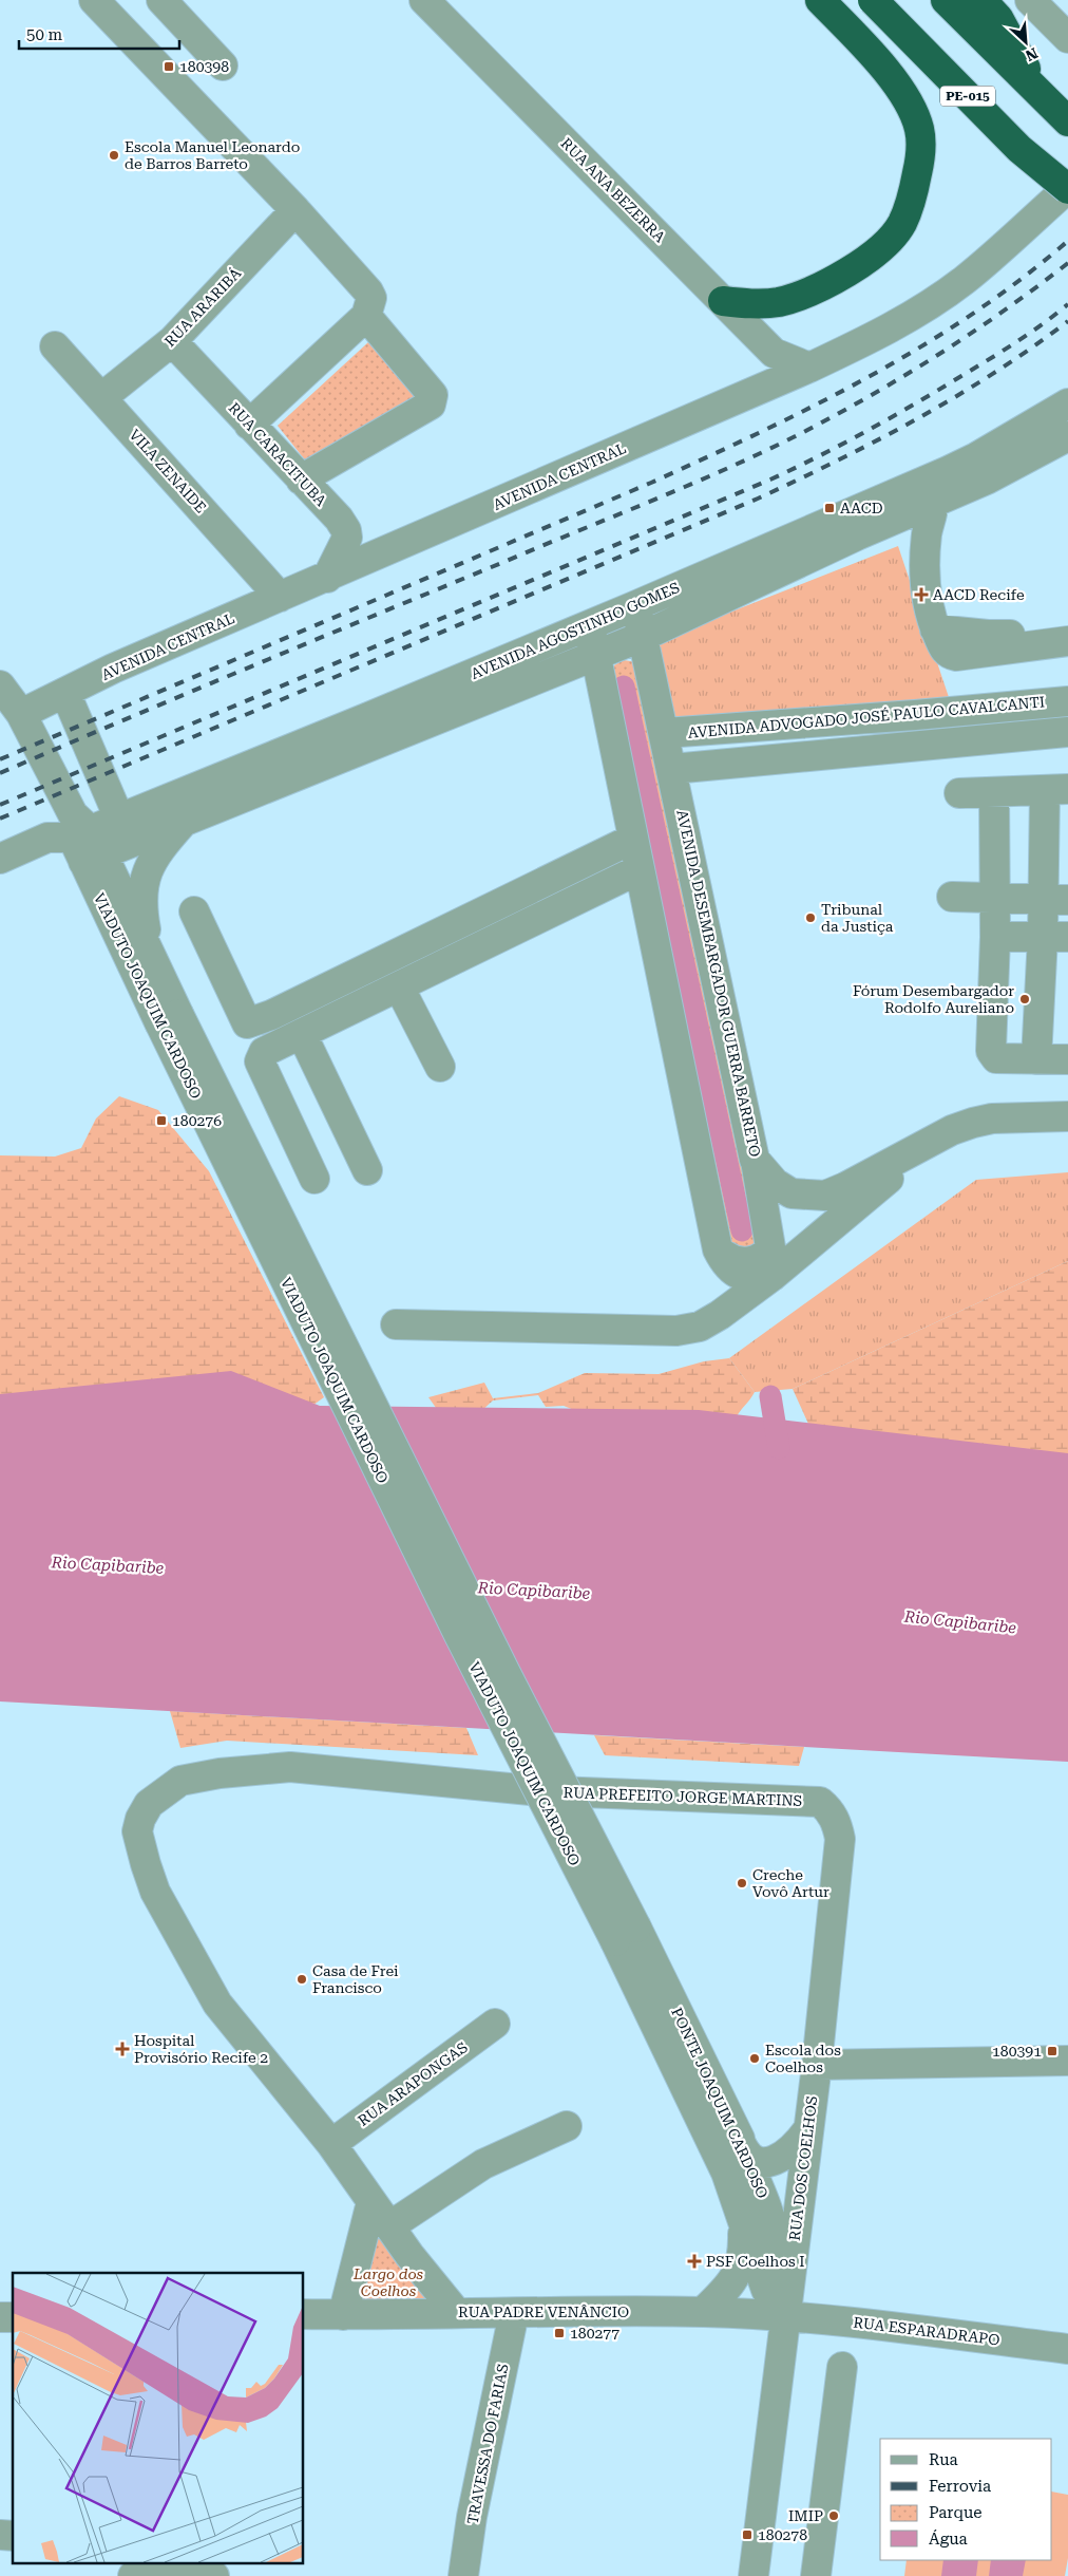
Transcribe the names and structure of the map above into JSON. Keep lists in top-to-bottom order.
{
  "streets": {
    "highway": ["PE-015"],
    "street": [
      "RUA ANA BEZERRA",
      "RUA ARARIBÁ",
      "RUA CARACITUBA",
      "VILA ZENAIDE",
      "AVENIDA CENTRAL",
      "AVENIDA AGOSTINHO GOMES",
      "AVENIDA ADVOGADO JOSÉ PAULO CAVALCANTI",
      "AVENIDA DESEMBARGADOR GUERRA BARRETO",
      "VIADUTO JOAQUIM CARDOSO",
      "RUA PREFEITO JORGE MARTINS",
      "RUA ARAPONGAS",
      "PONTE JOAQUIM CARDOSO",
      "RUA DOS COELHOS",
      "RUA PADRE VENÂNCIO",
      "RUA ESPARADRAPO",
      "TRAVESSA DO FARIAS"
    ]
  },
  "crossings": [
    ["PE-015", "AVENIDA CENTRAL"],
    ["RUA ANA BEZERRA", "AVENIDA CENTRAL"],
    ["RUA ARARIBÁ", "RUA CARACITUBA"],
    ["RUA ARARIBÁ", "VILA ZENAIDE"],
    ["RUA CARACITUBA", "AVENIDA CENTRAL"],
    ["VILA ZENAIDE", "AVENIDA CENTRAL"],
    ["AVENIDA CENTRAL", "VIADUTO JOAQUIM CARDOSO"],
    ["AVENIDA AGOSTINHO GOMES", "AVENIDA DESEMBARGADOR GUERRA BARRETO"],
    ["AVENIDA AGOSTINHO GOMES", "VIADUTO JOAQUIM CARDOSO"],
    ["AVENIDA ADVOGADO JOSÉ PAULO CAVALCANTI", "AVENIDA DESEMBARGADOR GUERRA BARRETO"],
    ["VIADUTO JOAQUIM CARDOSO", "PONTE JOAQUIM CARDOSO"],
    ["RUA PREFEITO JORGE MARTINS", "RUA ARAPONGAS"],
    ["RUA PREFEITO JORGE MARTINS", "RUA DOS COELHOS"],
    ["PONTE JOAQUIM CARDOSO", "RUA DOS COELHOS"],
    ["PONTE JOAQUIM CARDOSO", "RUA PADRE VENÂNCIO"],
    ["PONTE JOAQUIM CARDOSO", "RUA ESPARADRAPO"],
    ["RUA DOS COELHOS", "RUA PADRE VENÂNCIO"],
    ["RUA DOS COELHOS", "RUA ESPARADRAPO"],
    ["RUA PADRE VENÂNCIO", "RUA ESPARADRAPO"],
    ["RUA PADRE VENÂNCIO", "TRAVESSA DO FARIAS"]
  ],
  "water": ["Rio Capibaribe"],
  "parks": ["Largo dos Coelhos"],
  "places": {
    "transit": [
      "180398",
      "AACD",
      "180276",
      "180391",
      "180277",
      "180278"
    ],
    "other": [
      "Escola Manuel Leonardo de Barros Barreto",
      "Tribunal da Justiça",
      "Fórum Desembargador Rodolfo Aureliano",
      "Creche Vovô Artur",
      "Casa de Frei Francisco",
      "Escola dos Coelhos",
      "IMIP"
    ],
    "health": ["AACD Recife", "Hospital Provisório Recife 2", "PSF Coelhos I"]
  },
  "legend": [
    "Rua",
    "Ferrovia",
    "Parque",
    "Água"
  ],
  "scale_bar": "50 m",
  "north": "bottom right"
}
